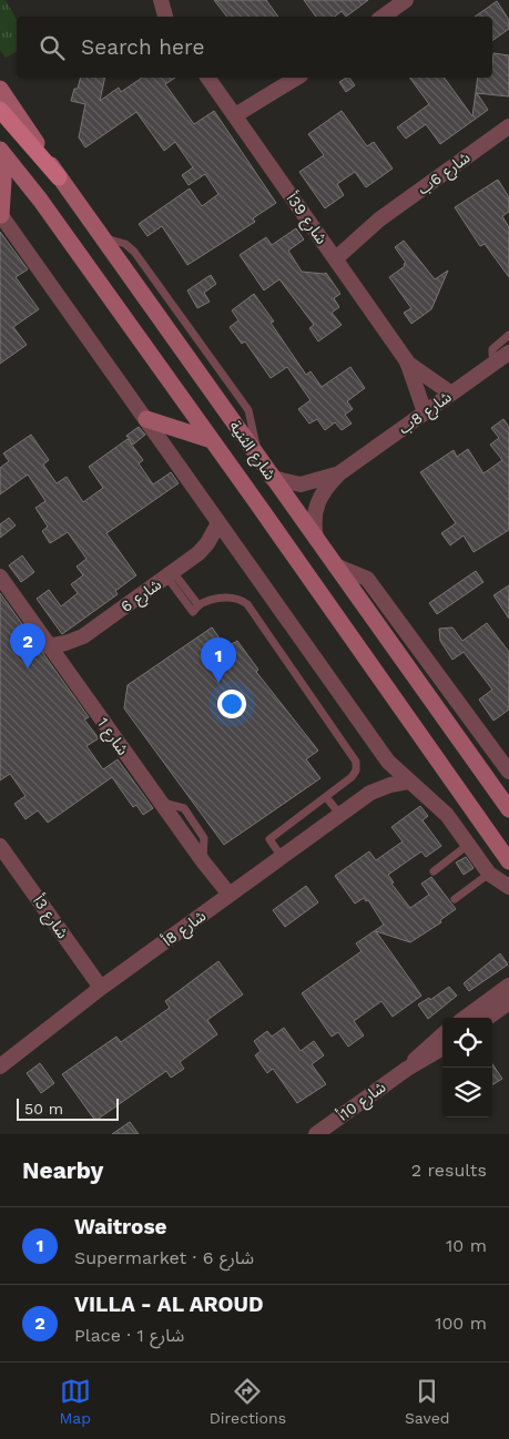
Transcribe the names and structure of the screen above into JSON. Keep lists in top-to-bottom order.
{
  "streets": {
    "main road": ["شارع الثنية"],
    "street": [
      "شارع 6ب",
      "شارع 39أ",
      "شارع 8ب",
      "شارع 6",
      "شارع 1",
      "شارع 3أ",
      "شارع 8أ",
      "شارع 10أ"
    ]
  },
  "crossings": [
    ["شارع 6ب", "شارع 39أ"],
    ["شارع 39أ", "شارع 8ب"],
    ["شارع 8ب", "شارع الثنية"],
    ["شارع 6", "شارع 1"],
    ["شارع 1", "شارع 8أ"],
    ["شارع 3أ", "شارع 8أ"]
  ],
  "scale_bar": "50 m",
  "page": {
    "search": "Search here",
    "pins": ["2", "1"],
    "scale": "50 m",
    "heading": ["Nearby", "2 results"],
    "list": [
      {
        "mark": "1",
        "name": "Waitrose",
        "note": "Supermarket · شارع 6",
        "value": "10 m"
      },
      {
        "mark": "2",
        "name": "VILLA - AL AROUD",
        "note": "Place · شارع 1",
        "value": "100 m"
      }
    ],
    "nav": ["Map", "Directions", "Saved"]
  }
}
